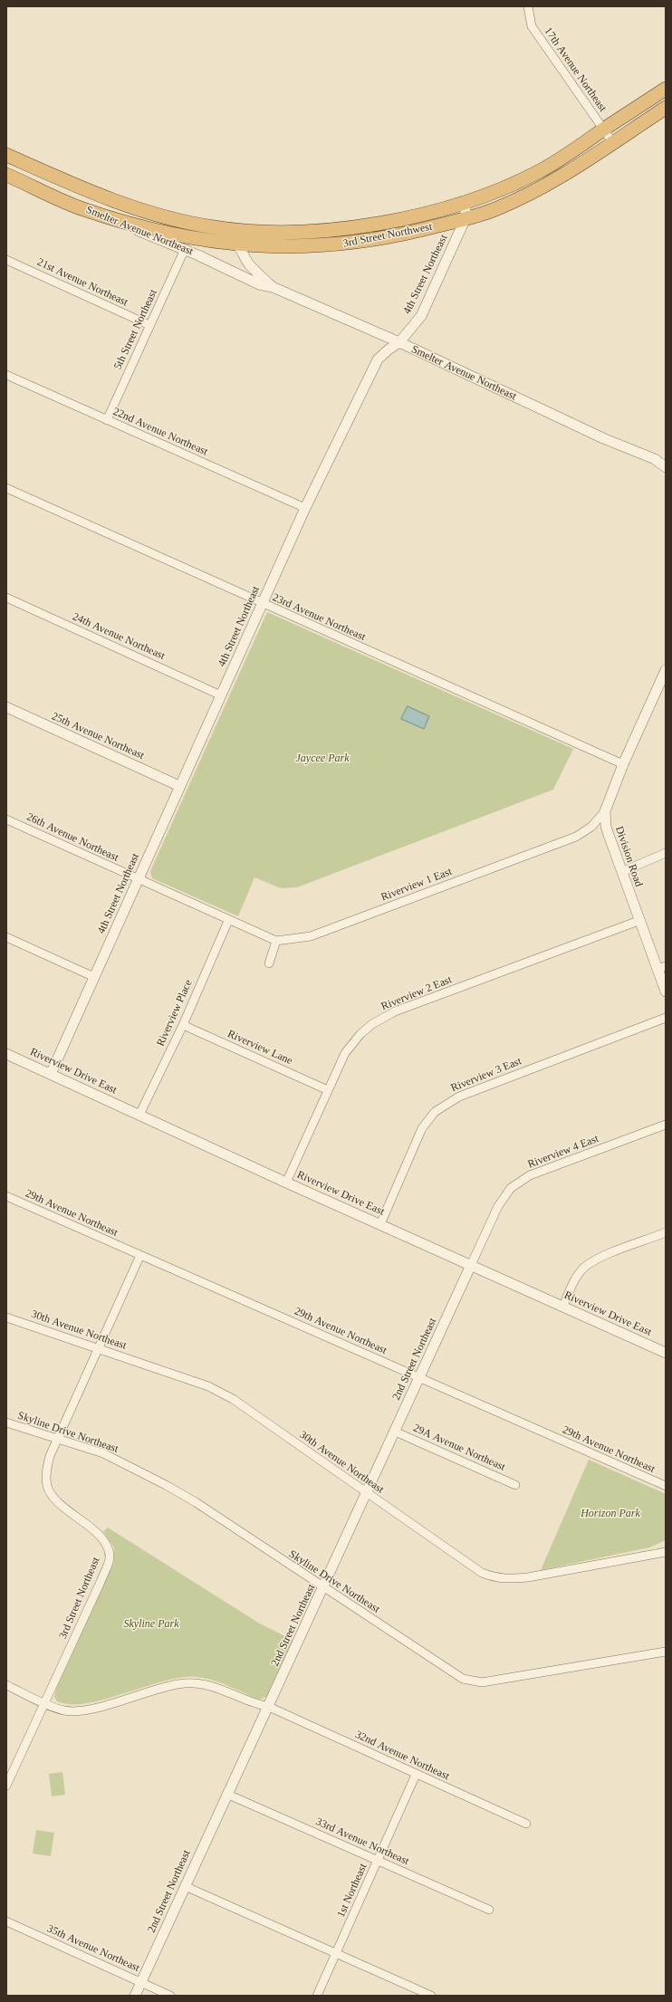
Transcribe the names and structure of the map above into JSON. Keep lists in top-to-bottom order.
{
  "streets": {
    "highway": ["Smelter Avenue Northeast", "3rd Street Northwest"],
    "street": [
      "17th Avenue Northeast",
      "4th Street Northeast",
      "21st Avenue Northeast",
      "5th Street Northeast",
      "22nd Avenue Northeast",
      "23rd Avenue Northeast",
      "24th Avenue Northeast",
      "25th Avenue Northeast",
      "26th Avenue Northeast",
      "Division Road",
      "Riverview 1 East",
      "Riverview 2 East",
      "Riverview Place",
      "Riverview Lane",
      "Riverview Drive East",
      "Riverview 3 East",
      "Riverview 4 East",
      "29th Avenue Northeast",
      "30th Avenue Northeast",
      "2nd Street Northeast",
      "Skyline Drive Northeast",
      "29A Avenue Northeast",
      "3rd Street Northeast",
      "32nd Avenue Northeast",
      "33rd Avenue Northeast",
      "1st Northeast",
      "35th Avenue Northeast"
    ]
  },
  "crossings": [
    ["17th Avenue Northeast", "3rd Street Northwest"],
    ["Smelter Avenue Northeast", "3rd Street Northwest"],
    ["Smelter Avenue Northeast", "4th Street Northeast"],
    ["Smelter Avenue Northeast", "5th Street Northeast"],
    ["3rd Street Northwest", "4th Street Northeast"],
    ["4th Street Northeast", "22nd Avenue Northeast"],
    ["4th Street Northeast", "23rd Avenue Northeast"],
    ["4th Street Northeast", "24th Avenue Northeast"],
    ["4th Street Northeast", "25th Avenue Northeast"],
    ["4th Street Northeast", "26th Avenue Northeast"],
    ["4th Street Northeast", "Riverview Drive East"],
    ["21st Avenue Northeast", "5th Street Northeast"],
    ["5th Street Northeast", "22nd Avenue Northeast"],
    ["23rd Avenue Northeast", "Division Road"],
    ["26th Avenue Northeast", "Riverview Place"],
    ["Division Road", "Riverview 1 East"],
    ["Division Road", "Riverview 2 East"],
    ["Riverview 2 East", "Riverview Lane"],
    ["Riverview 2 East", "Riverview Drive East"],
    ["Riverview Place", "Riverview Lane"],
    ["Riverview Place", "Riverview Drive East"],
    ["Riverview Drive East", "Riverview 3 East"],
    ["Riverview Drive East", "Riverview 4 East"],
    ["Riverview Drive East", "2nd Street Northeast"],
    ["Riverview 4 East", "2nd Street Northeast"],
    ["29th Avenue Northeast", "2nd Street Northeast"],
    ["29th Avenue Northeast", "3rd Street Northeast"],
    ["30th Avenue Northeast", "2nd Street Northeast"],
    ["30th Avenue Northeast", "3rd Street Northeast"],
    ["2nd Street Northeast", "Skyline Drive Northeast"],
    ["2nd Street Northeast", "29A Avenue Northeast"],
    ["2nd Street Northeast", "32nd Avenue Northeast"],
    ["2nd Street Northeast", "33rd Avenue Northeast"],
    ["2nd Street Northeast", "35th Avenue Northeast"],
    ["Skyline Drive Northeast", "3rd Street Northeast"],
    ["32nd Avenue Northeast", "1st Northeast"],
    ["33rd Avenue Northeast", "1st Northeast"]
  ],
  "parks": ["Jaycee Park", "Horizon Park", "Skyline Park"]
}
